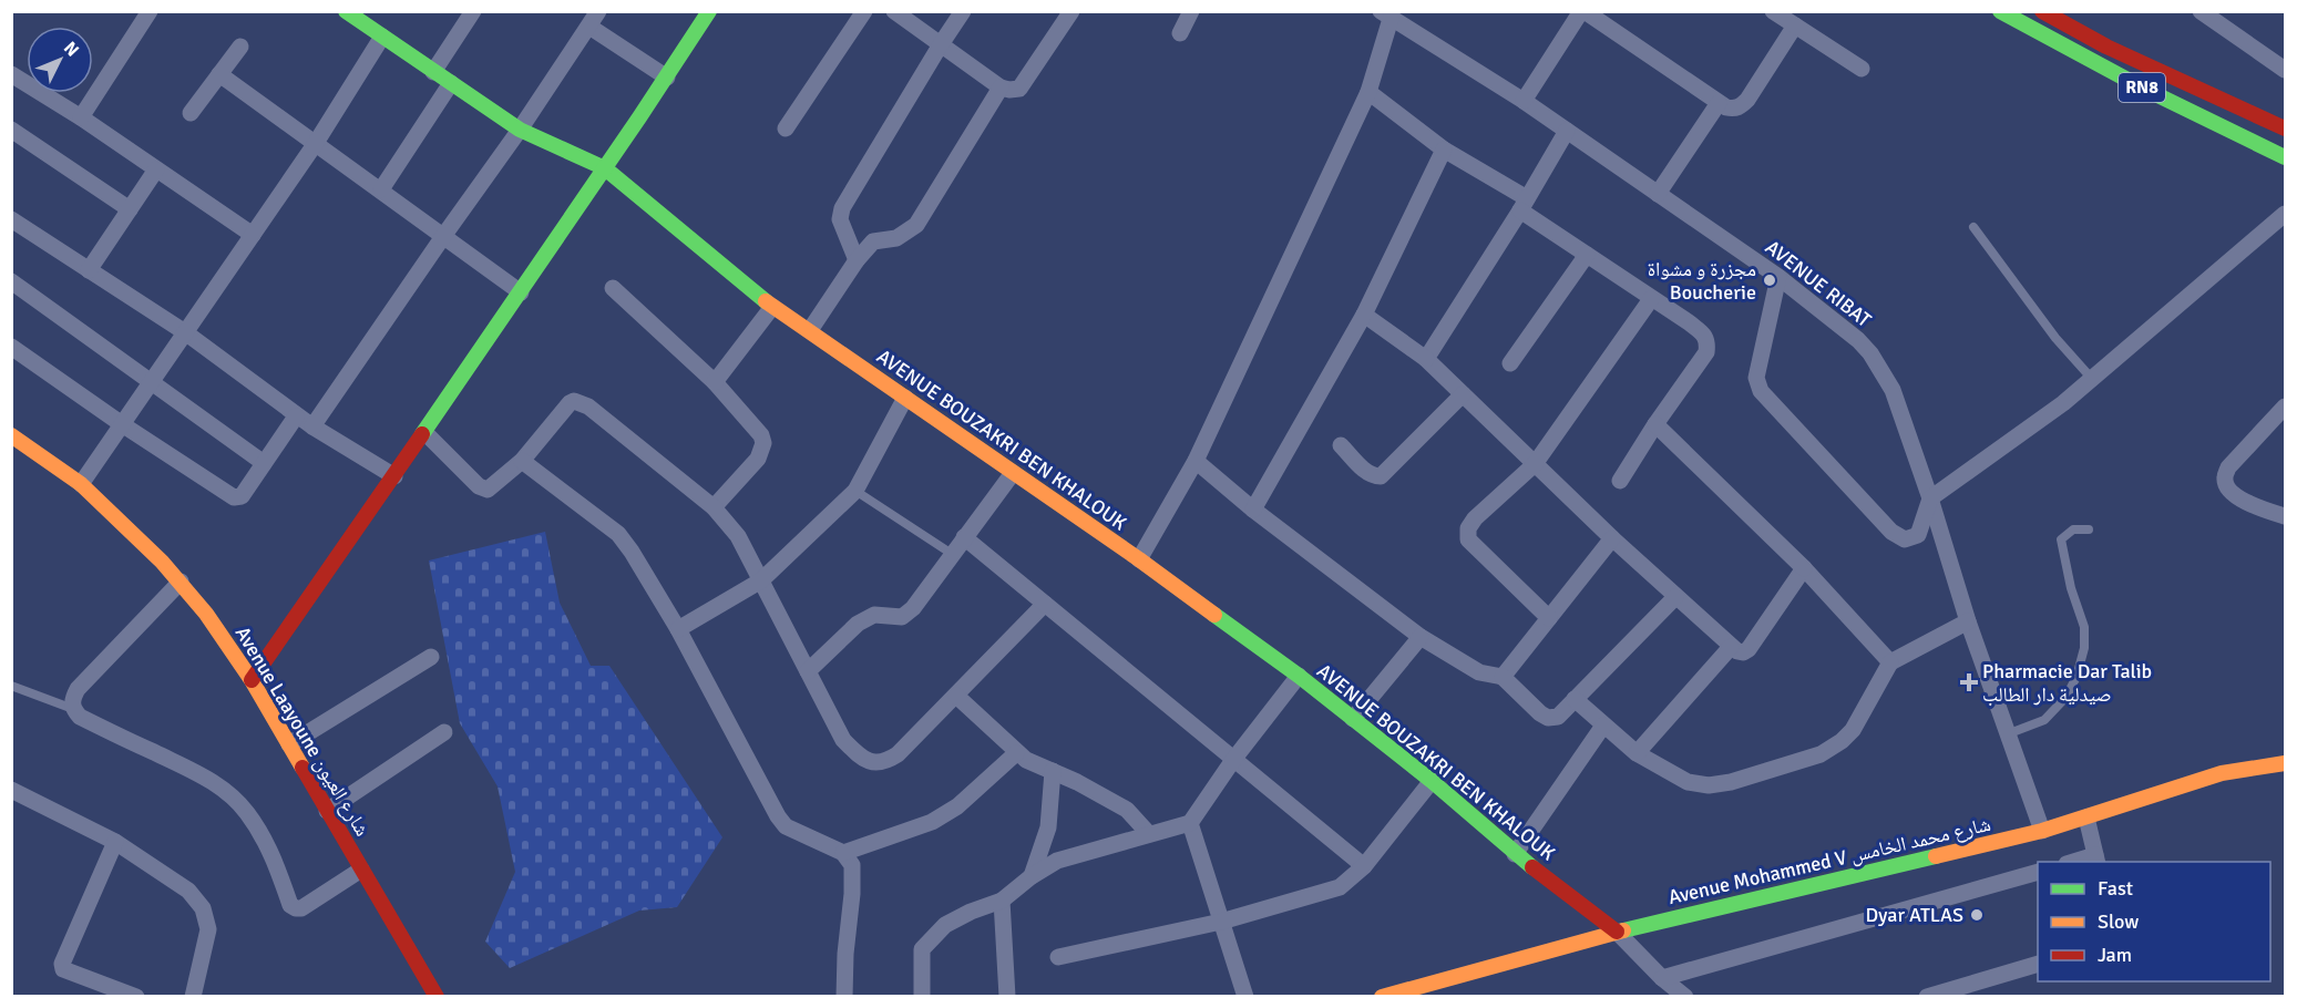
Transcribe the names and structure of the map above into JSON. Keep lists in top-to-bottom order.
{
  "streets": {
    "street": [
      "RN8",
      "AVENUE RIBAT",
      "AVENUE BOUZAKRI BEN KHALOUK",
      "Avenue Laayoune شارع العيون",
      "Avenue Mohammed V شارع محمد الخامس"
    ]
  },
  "crossings": [
    ["AVENUE RIBAT", "Avenue Mohammed V شارع محمد الخامس"],
    ["AVENUE BOUZAKRI BEN KHALOUK", "Avenue Mohammed V شارع محمد الخامس"]
  ],
  "places": {
    "other": ["مجزرة و مشواة Boucherie", "Dyar ATLAS"],
    "health": ["Pharmacie Dar Talib صيدلية دار الطالب"]
  },
  "legend": ["Fast", "Slow", "Jam"],
  "north": "top right"
}
